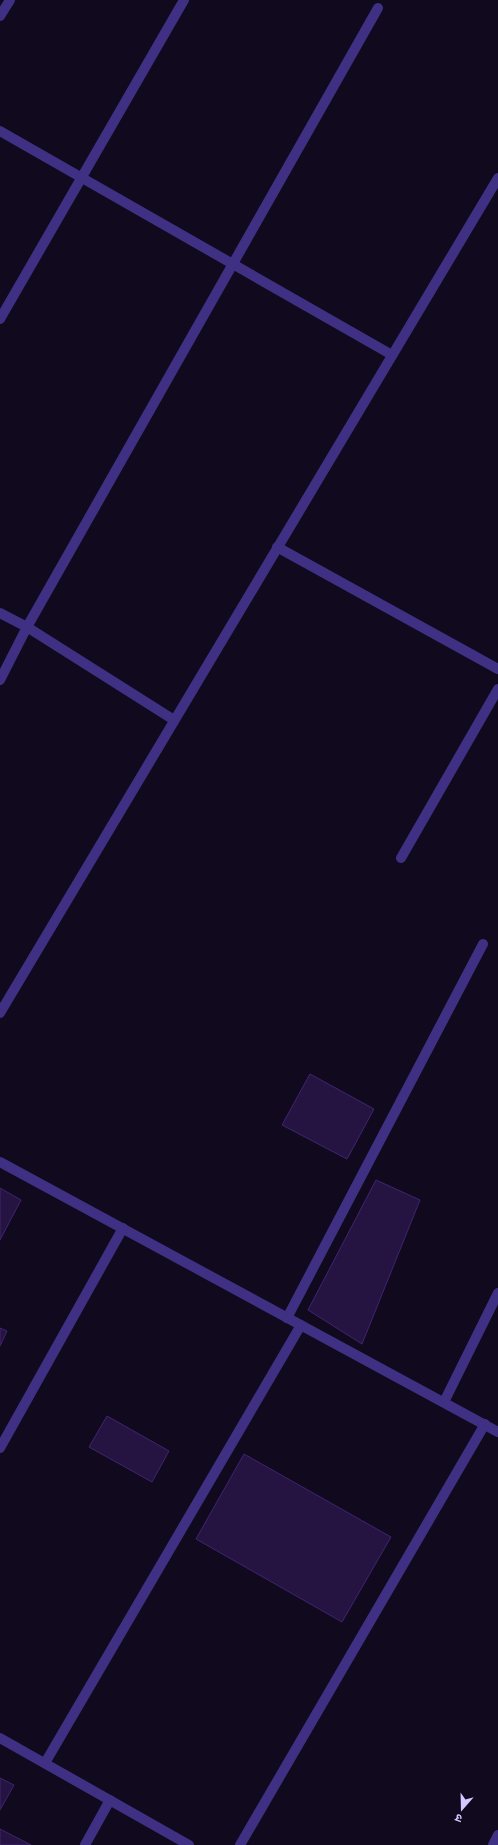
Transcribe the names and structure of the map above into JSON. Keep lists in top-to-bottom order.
{
  "north": "bottom"
}
